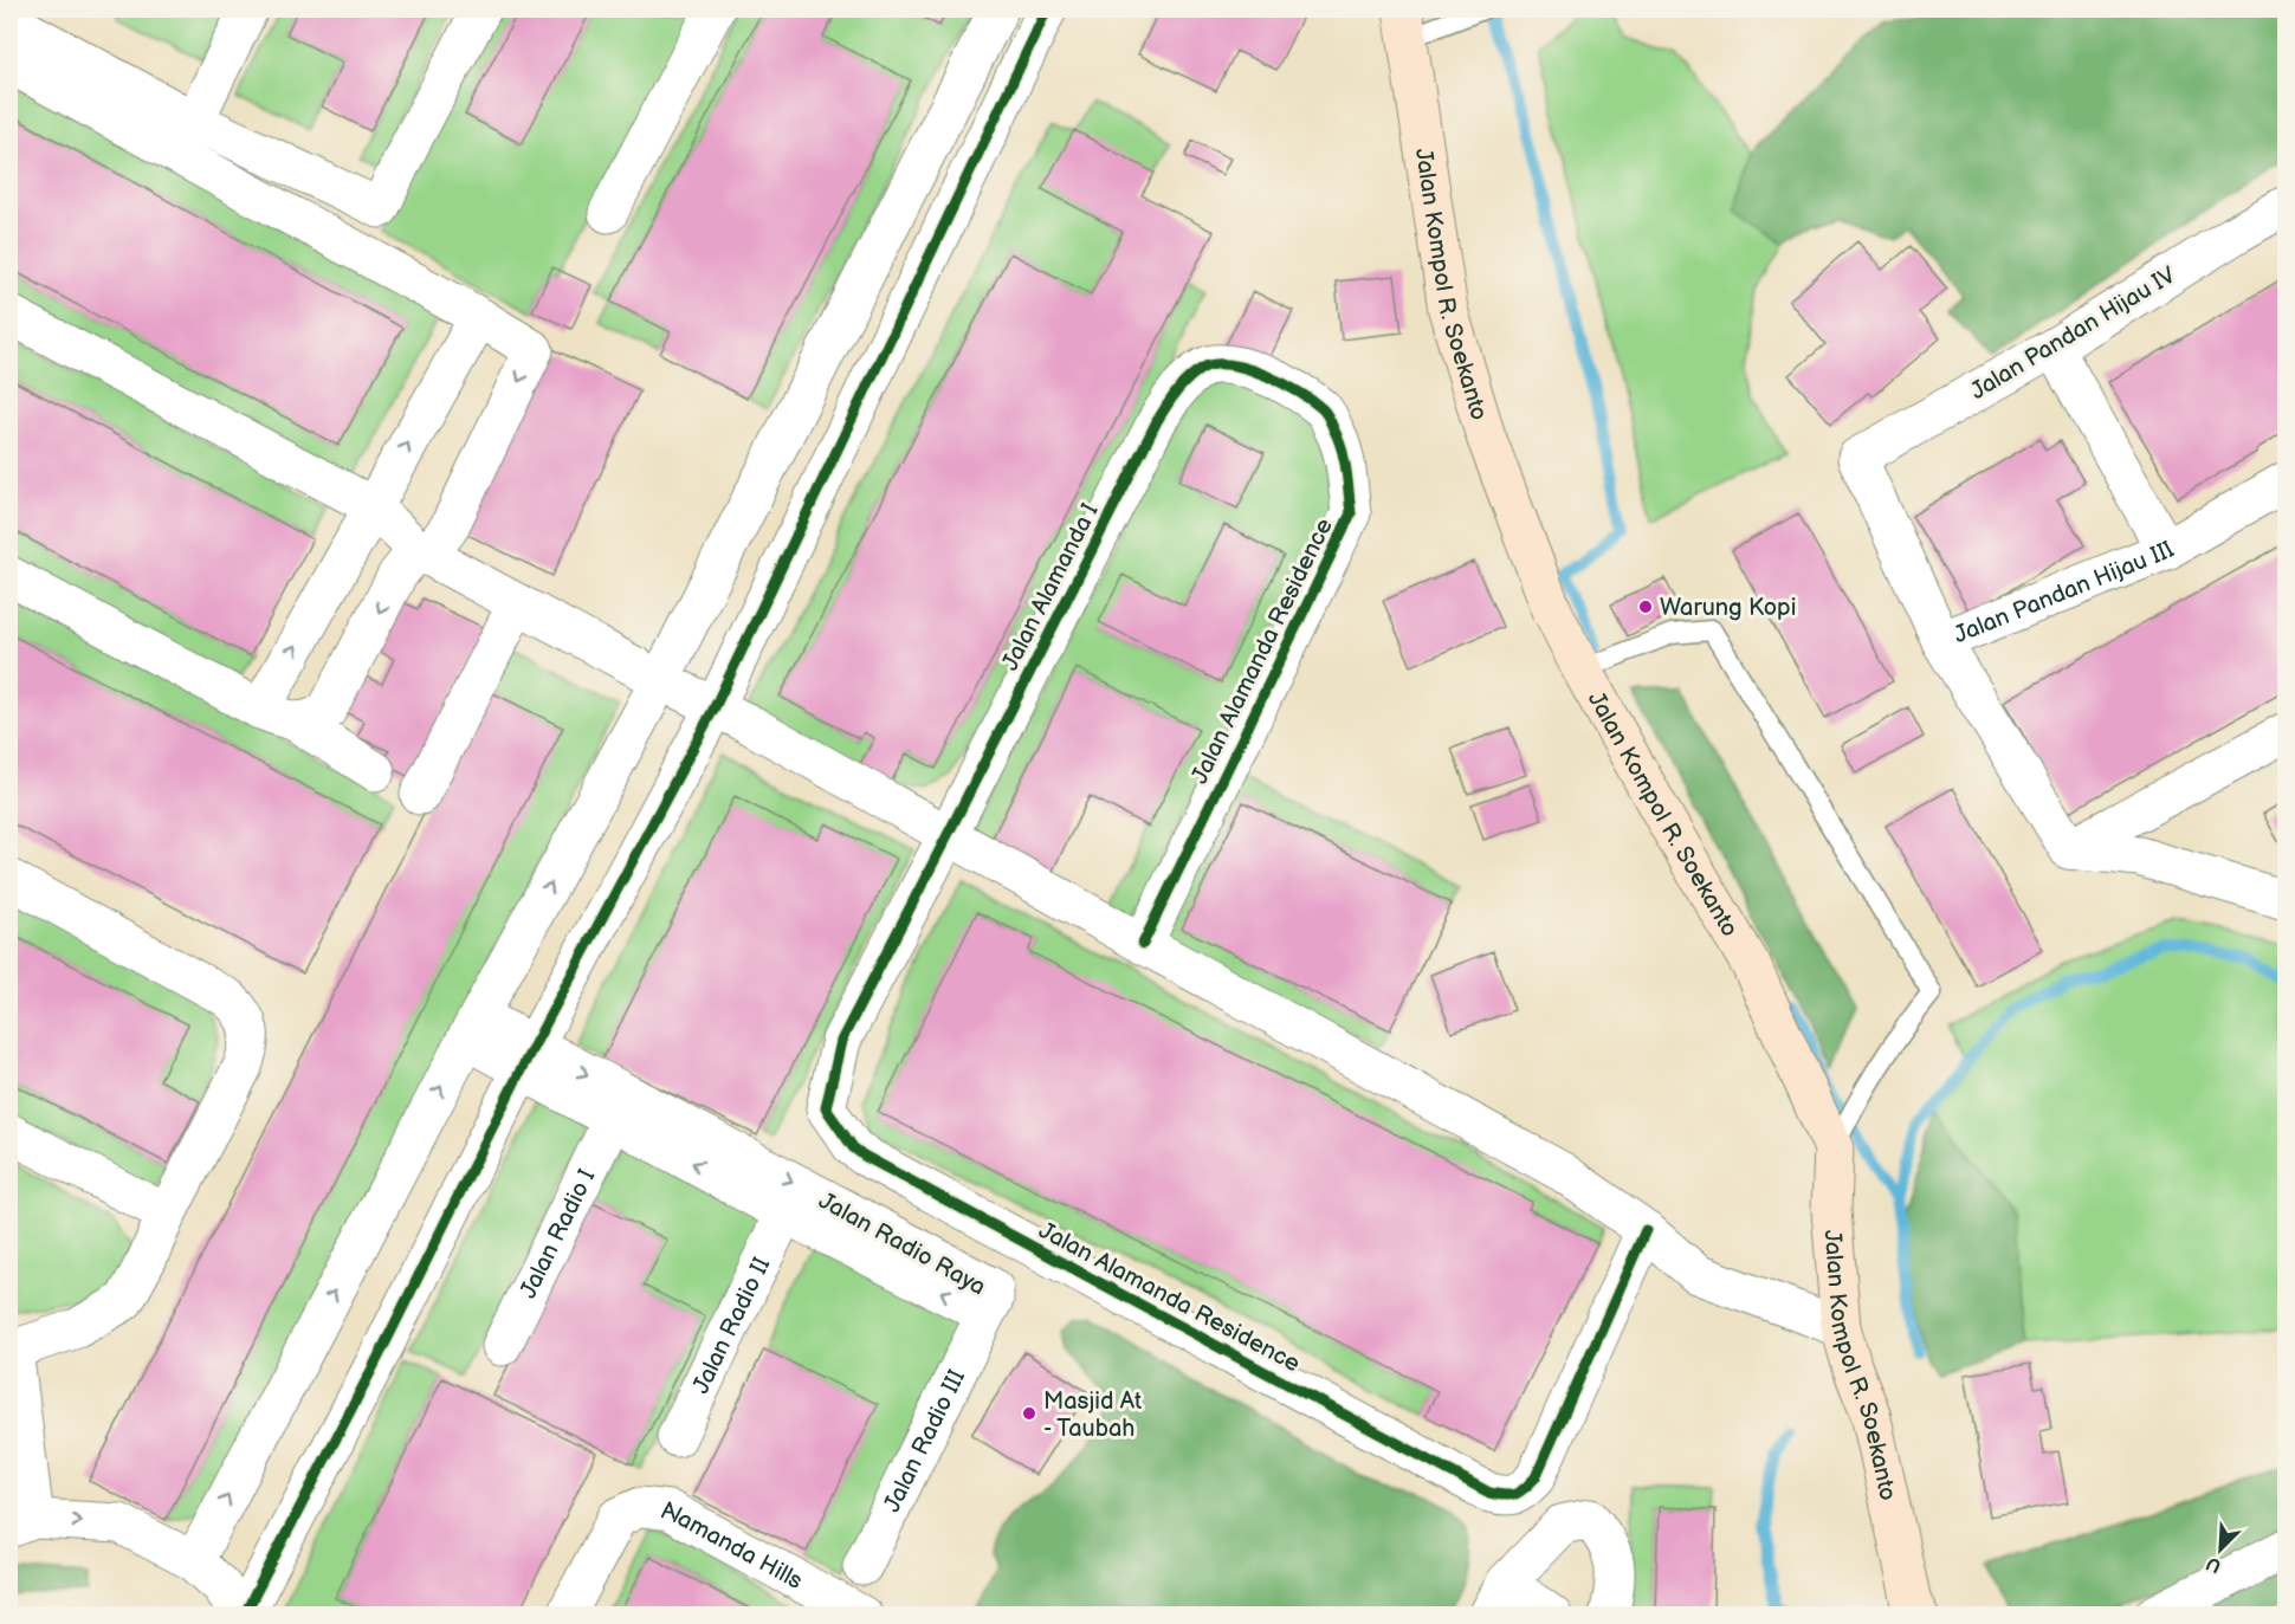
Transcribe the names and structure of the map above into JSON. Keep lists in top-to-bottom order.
{
  "streets": {
    "main road": ["Jalan Kompol R. Soekanto"],
    "street": [
      "Jalan Pandan Hijau IV",
      "Jalan Alamanda I",
      "Jalan Pandan Hijau III",
      "Jalan Alamanda Residence",
      "Jalan Radio I",
      "Jalan Radio Raya",
      "Jalan Radio II",
      "Jalan Radio III",
      "Alamanda Hills"
    ]
  },
  "crossings": [
    ["Jalan Pandan Hijau IV", "Jalan Pandan Hijau III"],
    ["Jalan Alamanda I", "Jalan Alamanda Residence"],
    ["Jalan Radio I", "Jalan Radio Raya"],
    ["Jalan Radio Raya", "Jalan Radio II"],
    ["Jalan Radio Raya", "Jalan Radio III"]
  ],
  "places": ["Warung Kopi", "Masjid At - Taubah"],
  "north": "bottom left"
}
